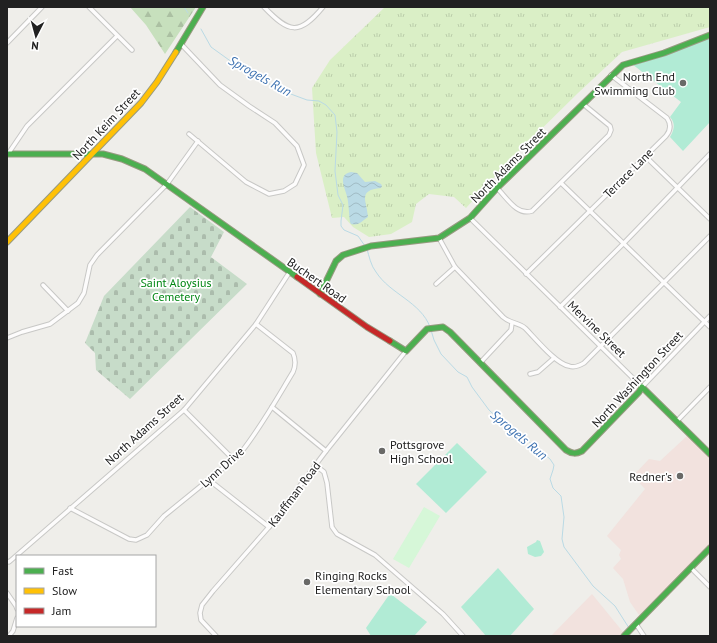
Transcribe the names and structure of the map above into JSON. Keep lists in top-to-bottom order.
{
  "streets": {
    "street": [
      "North Keim Street",
      "North Adams Street",
      "Terrace Lane",
      "Buchert Road",
      "Mervine Street",
      "North Washington Street",
      "Lynn Drive",
      "Kauffman Road"
    ]
  },
  "crossings": [
    ["North Keim Street", "Buchert Road"],
    ["North Adams Street", "Terrace Lane"],
    ["North Adams Street", "Buchert Road"],
    ["North Adams Street", "Mervine Street"],
    ["North Adams Street", "Lynn Drive"],
    ["Terrace Lane", "Mervine Street"],
    ["Buchert Road", "Kauffman Road"],
    ["Mervine Street", "North Washington Street"]
  ],
  "water": ["Sprogels Run"],
  "parks": ["Saint Aloysius Cemetery"],
  "places": [
    "North End Swimming Club",
    "Pottsgrove High School",
    "Redner's",
    "Ringing Rocks Elementary School"
  ],
  "legend": ["Fast", "Slow", "Jam"],
  "north": "bottom"
}
